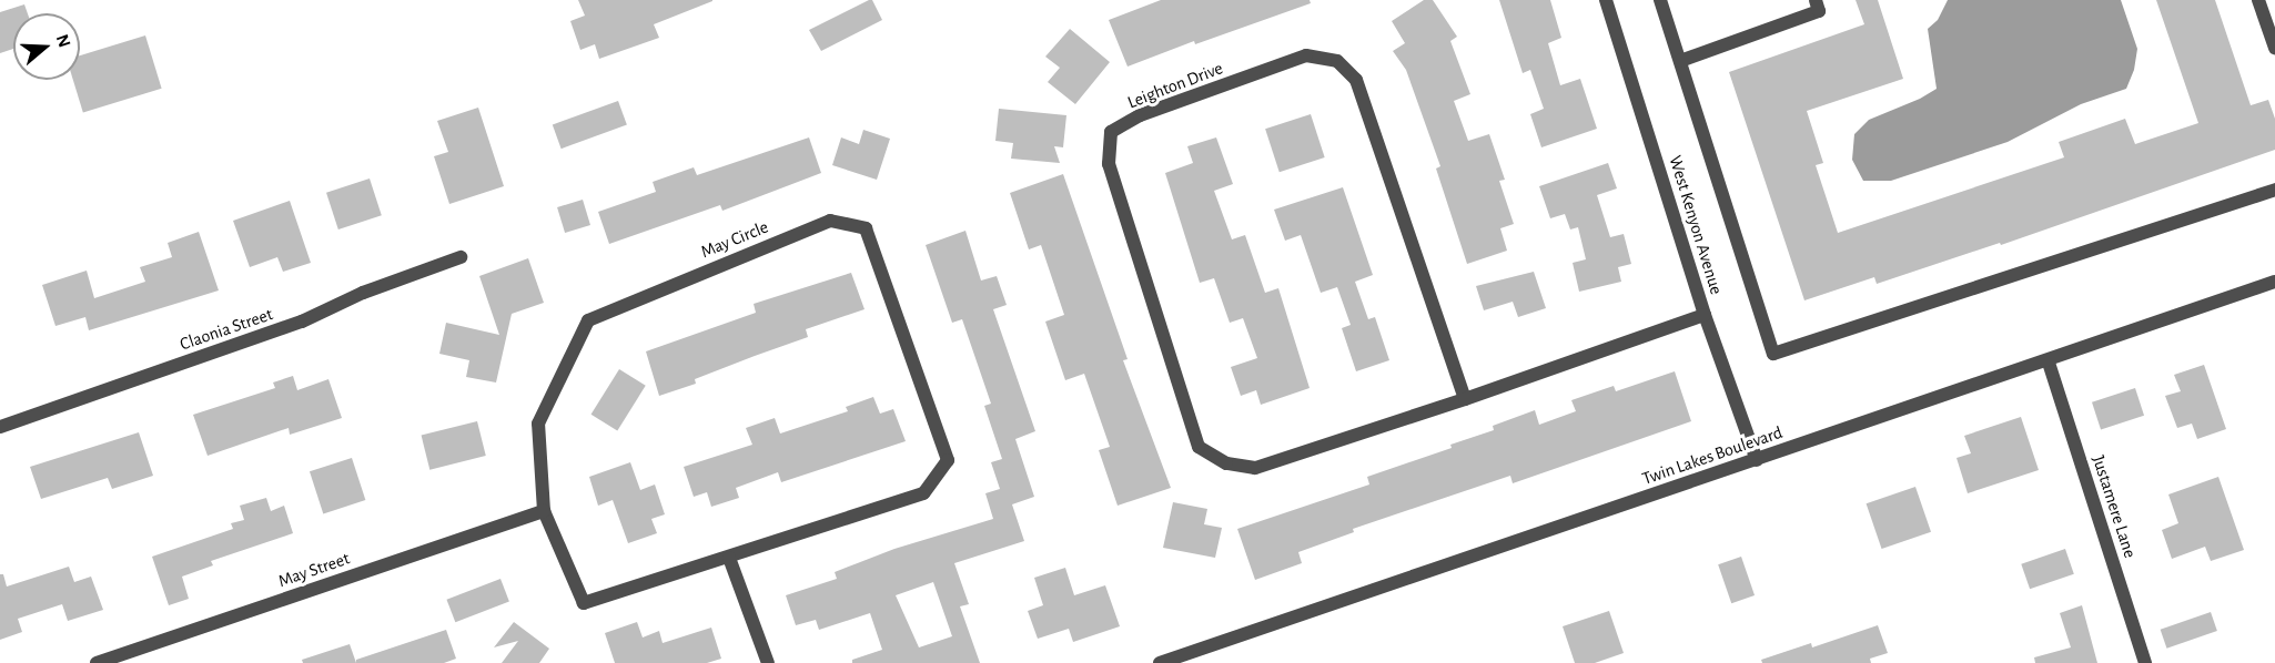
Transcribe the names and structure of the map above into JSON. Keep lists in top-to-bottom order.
{
  "streets": {
    "street": [
      "Leighton Drive",
      "West Kenyon Avenue",
      "May Circle",
      "Claonia Street",
      "Twin Lakes Boulevard",
      "Justamere Lane",
      "May Street"
    ]
  },
  "crossings": [
    ["Leighton Drive", "West Kenyon Avenue"],
    ["West Kenyon Avenue", "Twin Lakes Boulevard"],
    ["May Circle", "May Street"],
    ["Twin Lakes Boulevard", "Justamere Lane"]
  ],
  "north": "right"
}
